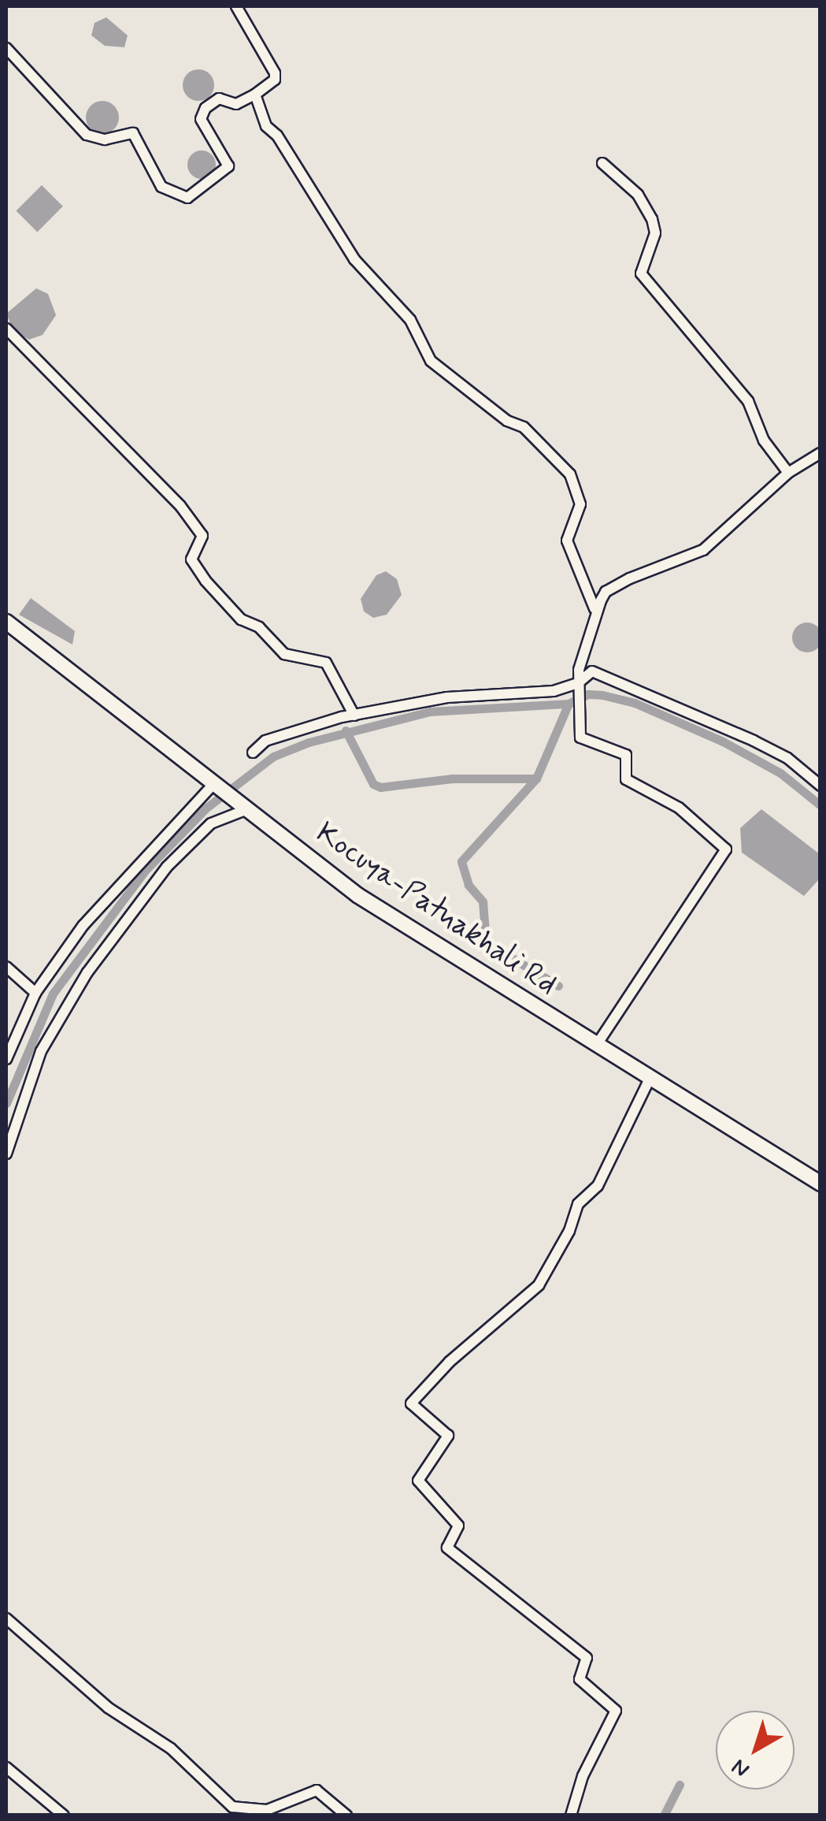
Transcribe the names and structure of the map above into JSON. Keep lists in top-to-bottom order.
{
  "streets": {
    "main road": ["Kocuya-Patuakhali Rd"]
  },
  "north": "bottom left"
}
